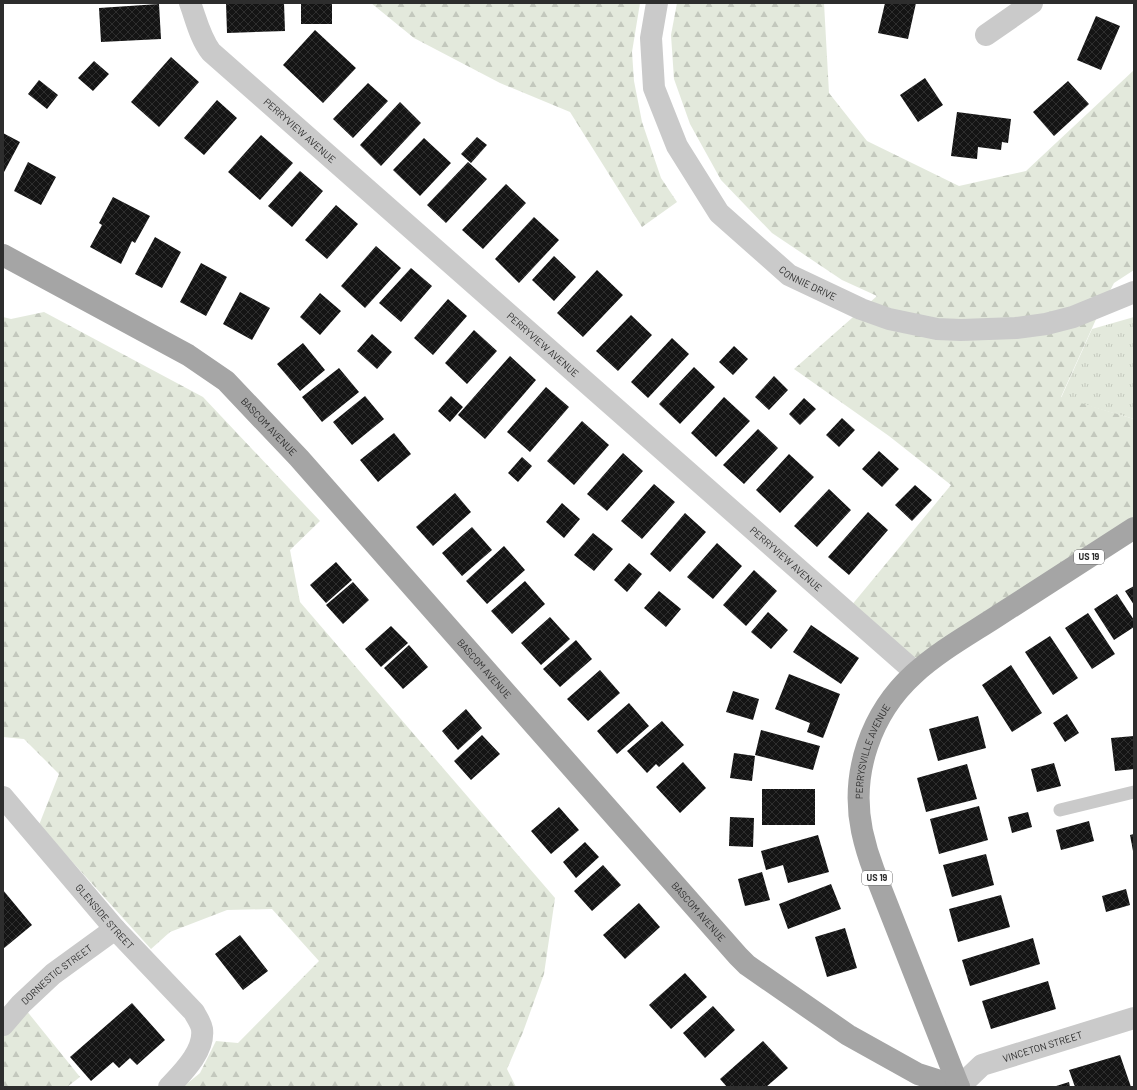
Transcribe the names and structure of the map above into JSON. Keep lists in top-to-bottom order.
{
  "streets": {
    "main road": ["BASCOM AVENUE", "US 19", "PERRYSVILLE AVENUE"],
    "street": [
      "PERRYVIEW AVENUE",
      "CONNIE DRIVE",
      "GLENSIDE STREET",
      "DORNESTIC STREET",
      "VINCETON STREET"
    ]
  },
  "crossings": [
    ["PERRYVIEW AVENUE", "PERRYSVILLE AVENUE"],
    ["BASCOM AVENUE", "PERRYSVILLE AVENUE"],
    ["BASCOM AVENUE", "VINCETON STREET"],
    ["PERRYSVILLE AVENUE", "VINCETON STREET"],
    ["GLENSIDE STREET", "DORNESTIC STREET"]
  ]
}
